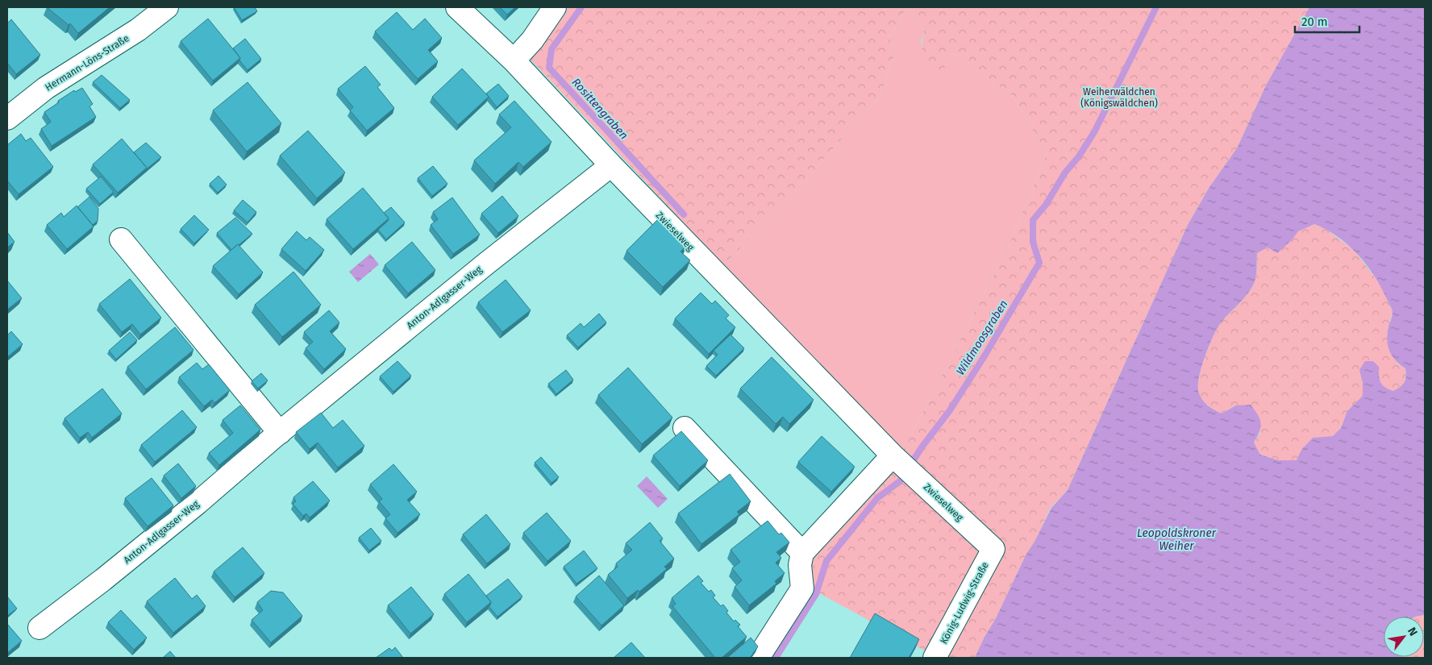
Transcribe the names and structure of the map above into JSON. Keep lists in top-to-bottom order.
{
  "streets": {
    "street": [
      "Hermann-Löns-Straße",
      "Zwieselweg",
      "Anton-Adlgasser-Weg",
      "König-Ludwig-Straße"
    ]
  },
  "crossings": [
    ["Zwieselweg", "Anton-Adlgasser-Weg"],
    ["Zwieselweg", "König-Ludwig-Straße"]
  ],
  "water": ["Rosittengraben", "Wildmoosgraben", "Leopoldskroner Weiher"],
  "parks": ["Weiherwäldchen (Königswäldchen)"],
  "scale_bar": "20 m",
  "north": "top right"
}
